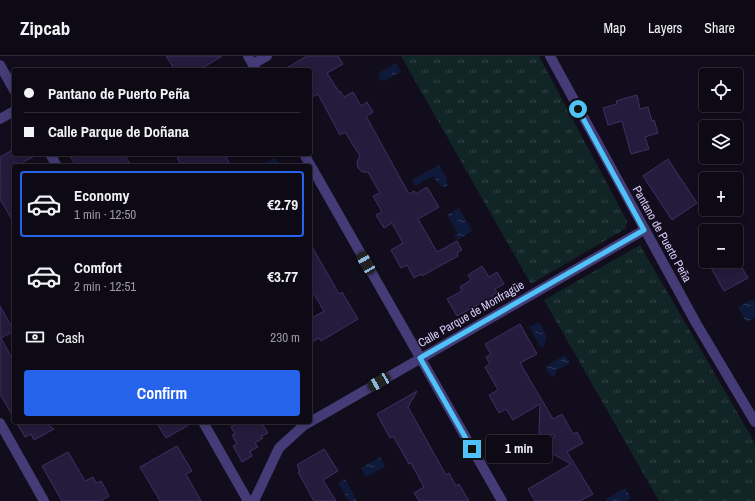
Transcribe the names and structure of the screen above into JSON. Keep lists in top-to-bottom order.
{
  "streets": {
    "street": ["Pantano de Puerto Peña", "Calle Parque de Monfragüe"]
  },
  "crossings": [
    ["Pantano de Puerto Peña", "Calle Parque de Monfragüe"]
  ],
  "page": {
    "header": "Zipcab",
    "nav": ["Map", "Layers", "Share"],
    "map_buttons": ["+", "−"],
    "banner": ["Pantano de Puerto Peña", "Calle Parque de Doñana"],
    "list": [
      {
        "name": "Economy",
        "note": "1 min · 12:50",
        "value": "€2.79"
      },
      {
        "name": "Comfort",
        "note": "2 min · 12:51",
        "value": "€3.77"
      }
    ],
    "pay": ["Cash", "230 m"],
    "buttons": "Confirm",
    "bubble": "1 min"
  }
}
